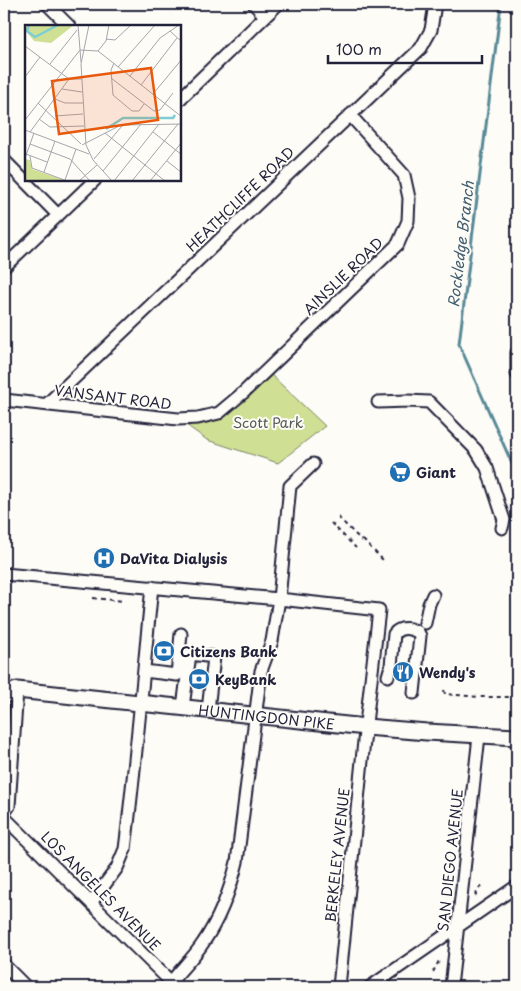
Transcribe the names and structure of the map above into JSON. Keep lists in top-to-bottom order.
{
  "streets": {
    "main road": ["HUNTINGDON PIKE"],
    "street": [
      "HEATHCLIFFE ROAD",
      "AINSLIE ROAD",
      "VANSANT ROAD",
      "BERKELEY AVENUE",
      "SAN DIEGO AVENUE",
      "LOS ANGELES AVENUE"
    ]
  },
  "crossings": [
    ["HEATHCLIFFE ROAD", "AINSLIE ROAD"],
    ["HEATHCLIFFE ROAD", "VANSANT ROAD"],
    ["AINSLIE ROAD", "VANSANT ROAD"],
    ["HUNTINGDON PIKE", "BERKELEY AVENUE"],
    ["HUNTINGDON PIKE", "SAN DIEGO AVENUE"]
  ],
  "water": ["Rockledge Branch"],
  "parks": ["Scott Park"],
  "places": {
    "supermarket": ["Giant"],
    "hospital": ["DaVita Dialysis"],
    "bank": ["Citizens Bank", "KeyBank"],
    "restaurant": ["Wendy's"]
  },
  "scale_bar": "100 m"
}
